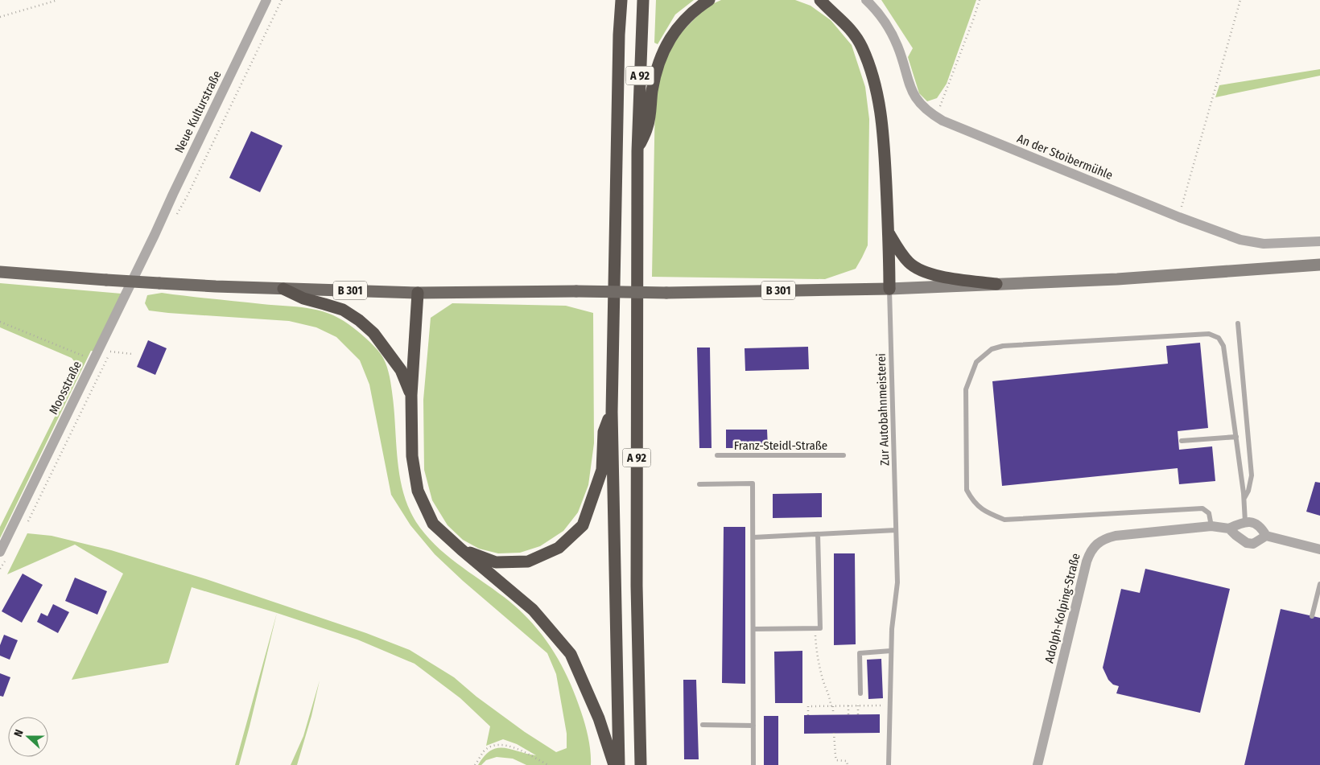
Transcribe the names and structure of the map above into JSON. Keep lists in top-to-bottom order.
{
  "streets": {
    "highway": ["A 92"],
    "main road": ["B 301"],
    "street": [
      "Neue Kulturstraße",
      "An der Stoibermühle",
      "Moosstraße",
      "Adolph-Kolping-Straße"
    ],
    "lane": ["Zur Autobahnmeisterei", "Franz-Steidl-Straße"]
  },
  "crossings": [
    ["Neue Kulturstraße", "Moosstraße"],
    ["B 301", "Zur Autobahnmeisterei"]
  ],
  "north": "left"
}
